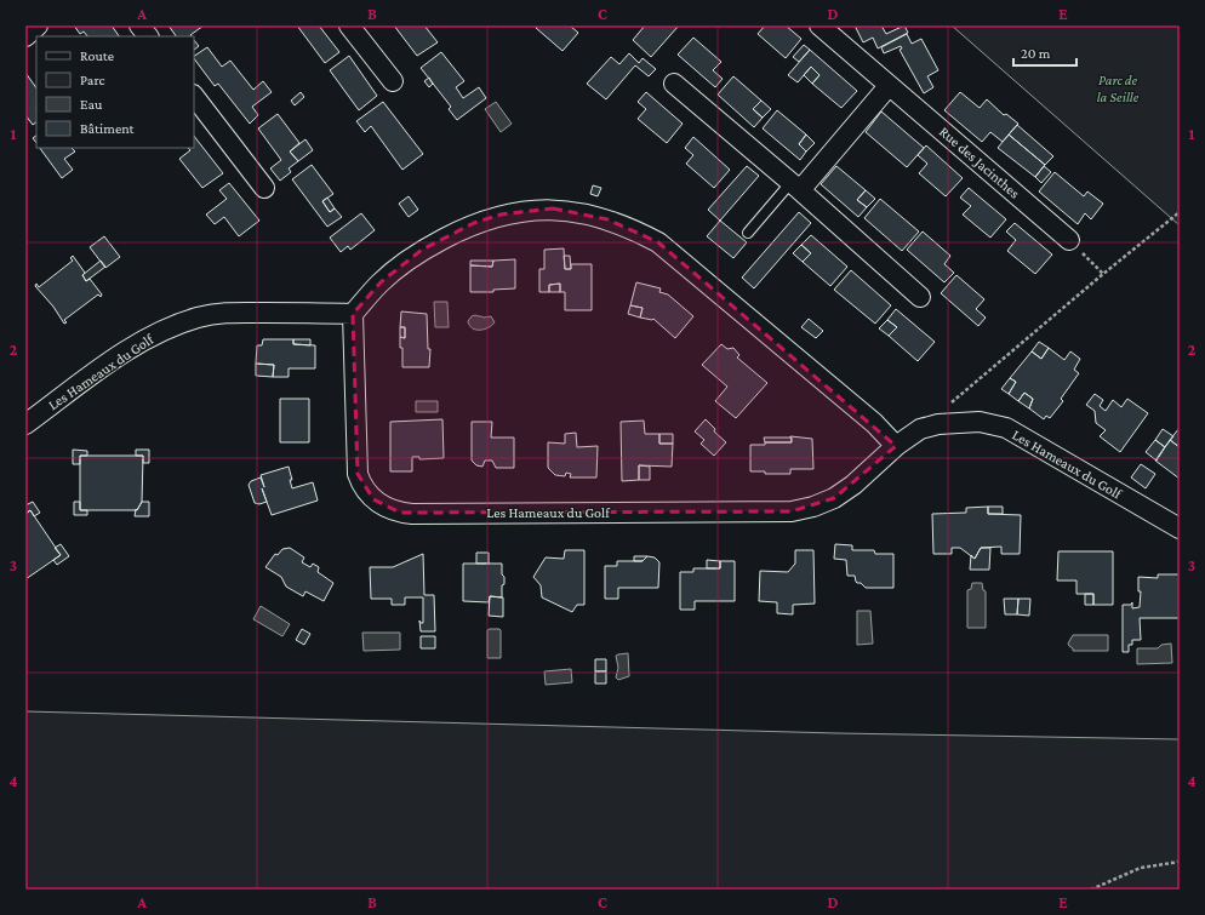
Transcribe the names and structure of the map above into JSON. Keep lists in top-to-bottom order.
{
  "streets": {
    "street": ["Rue des Jacinthes", "Les Hameaux du Golf"]
  },
  "parks": ["Parc de la Seille"],
  "legend": [
    "Route",
    "Parc",
    "Eau",
    "Bâtiment"
  ],
  "scale_bar": "20 m",
  "grid": {
    "columns": [
      "A",
      "B",
      "C",
      "D",
      "E"
    ],
    "rows": [
      "1",
      "2",
      "3",
      "4"
    ]
  }
}
